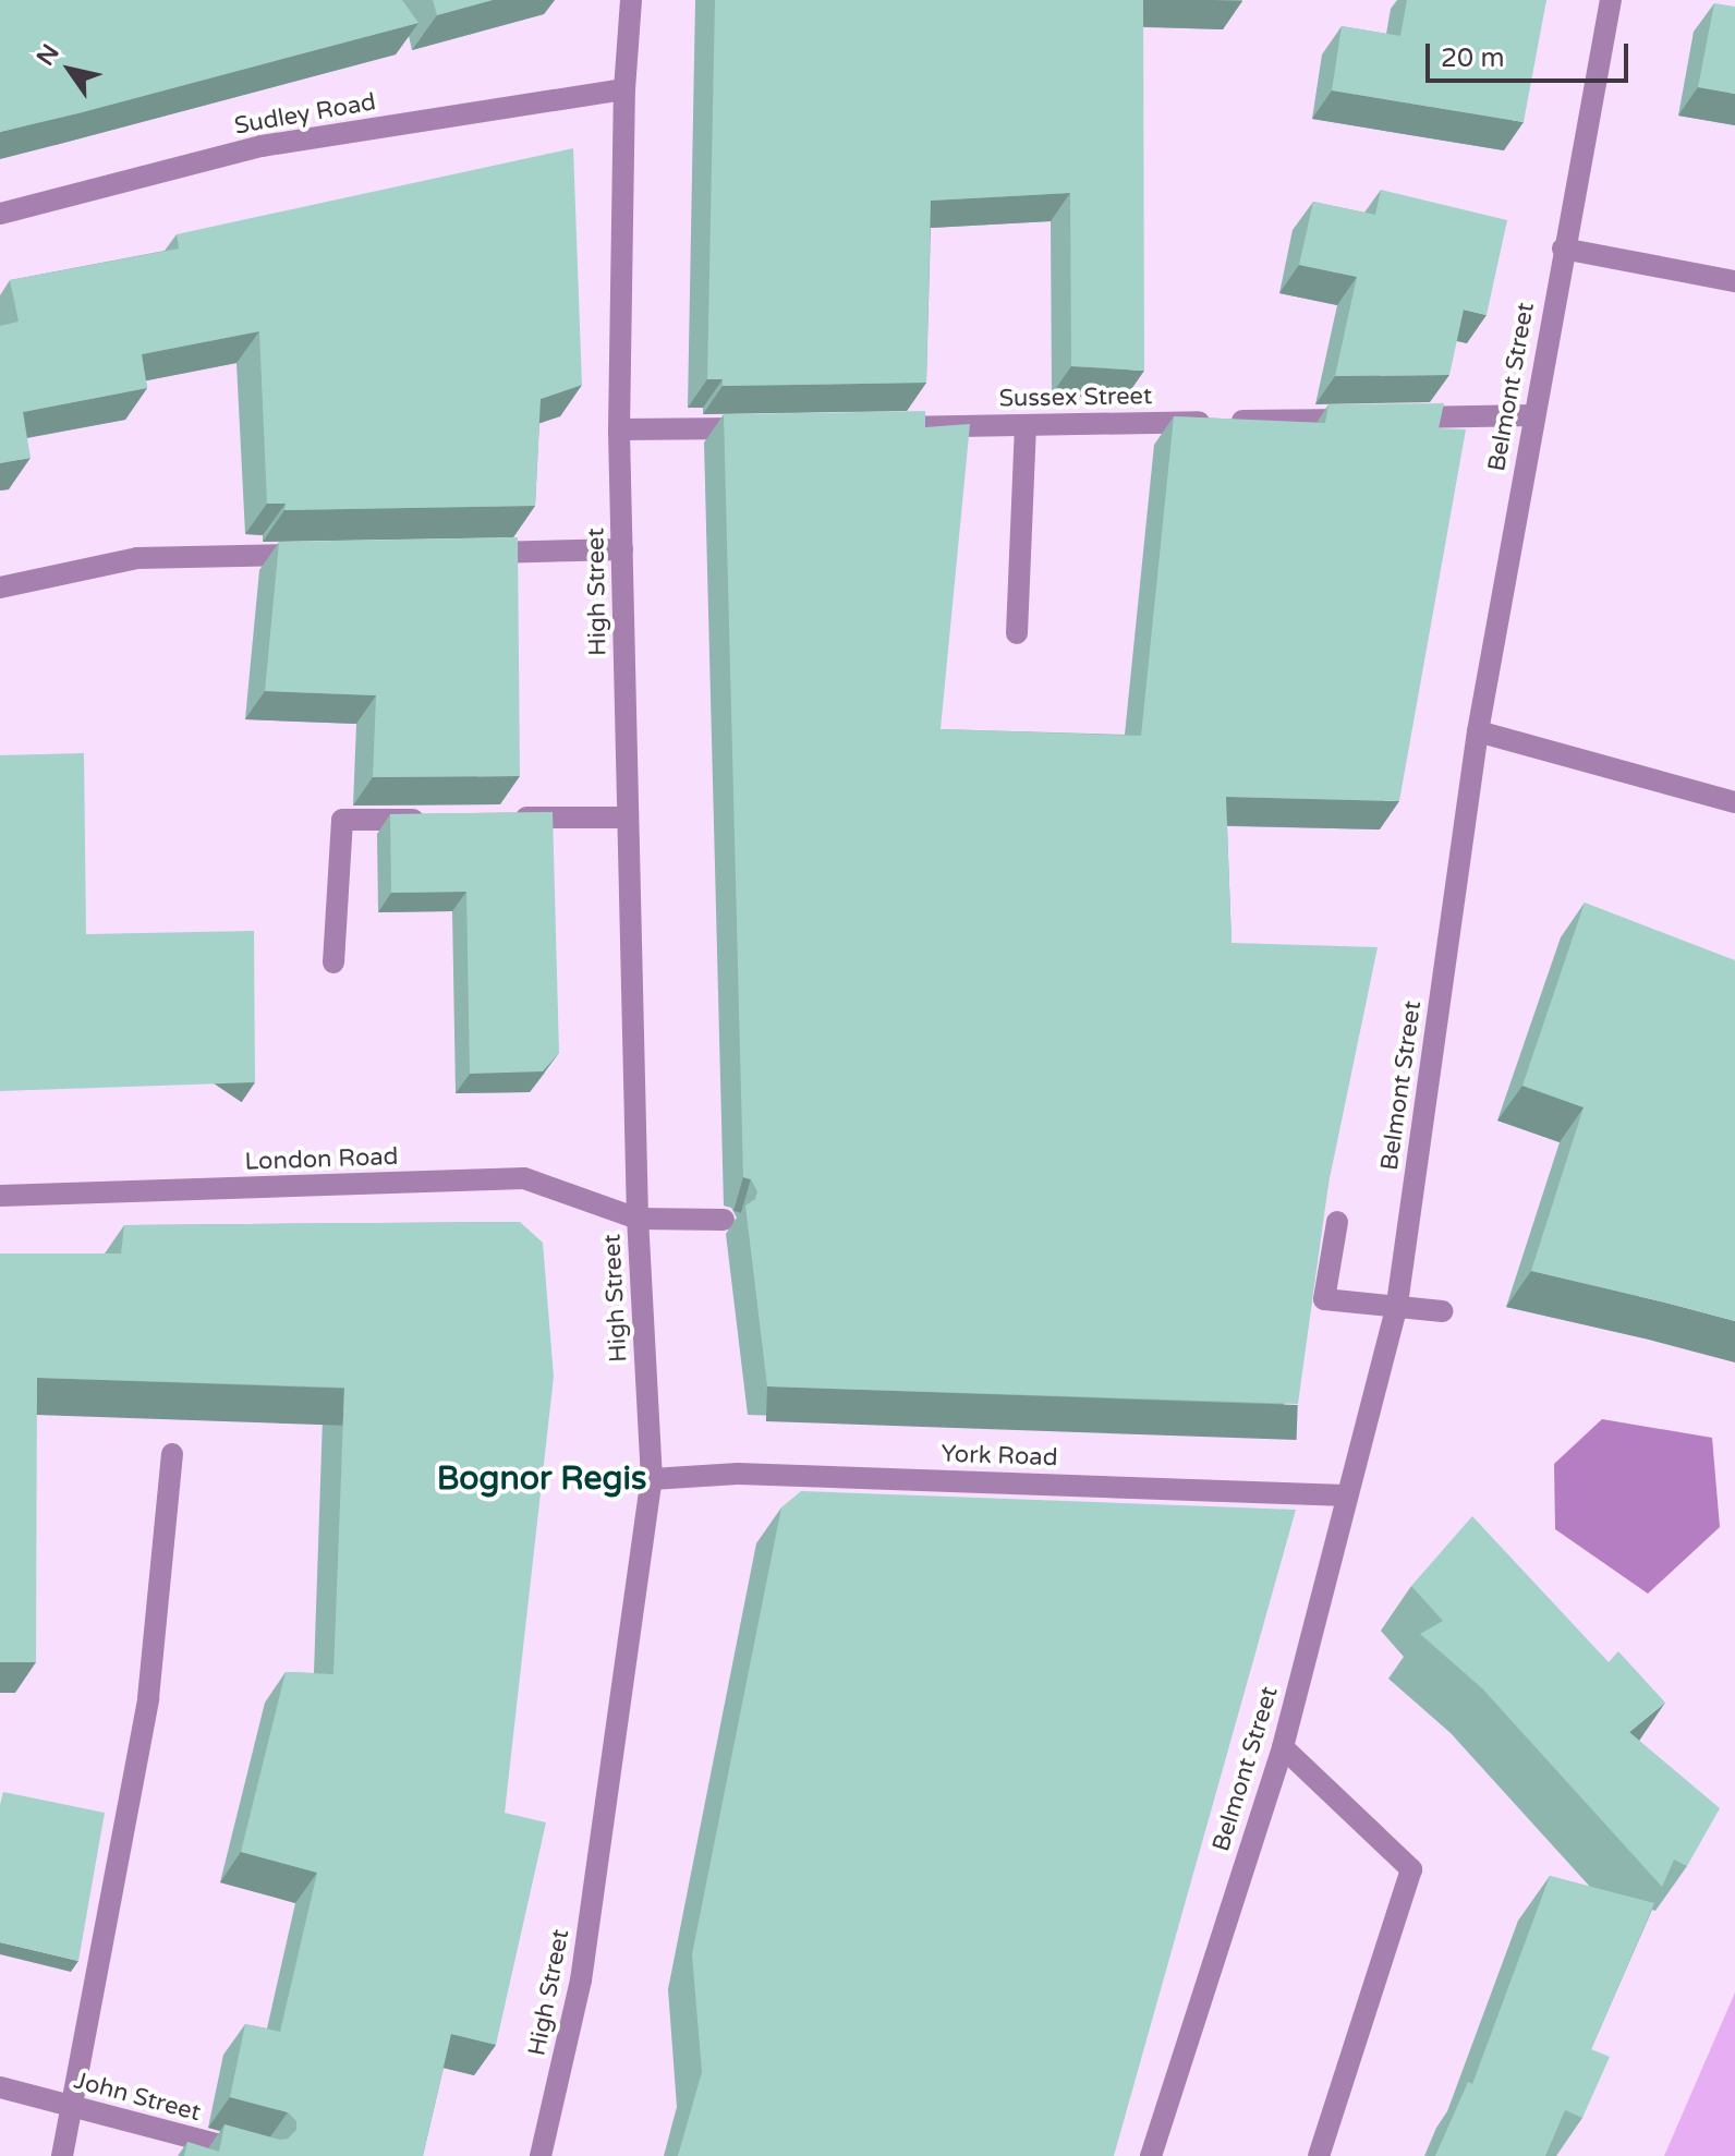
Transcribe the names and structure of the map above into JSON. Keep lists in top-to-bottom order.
{
  "streets": {
    "street": [
      "Sudley Road",
      "Belmont Street",
      "Sussex Street",
      "High Street",
      "London Road",
      "York Road",
      "John Street"
    ]
  },
  "crossings": [
    ["Sudley Road", "High Street"],
    ["Belmont Street", "York Road"],
    ["High Street", "London Road"],
    ["High Street", "York Road"]
  ],
  "districts": ["Bognor Regis"],
  "scale_bar": "20 m",
  "north": "top left"
}
